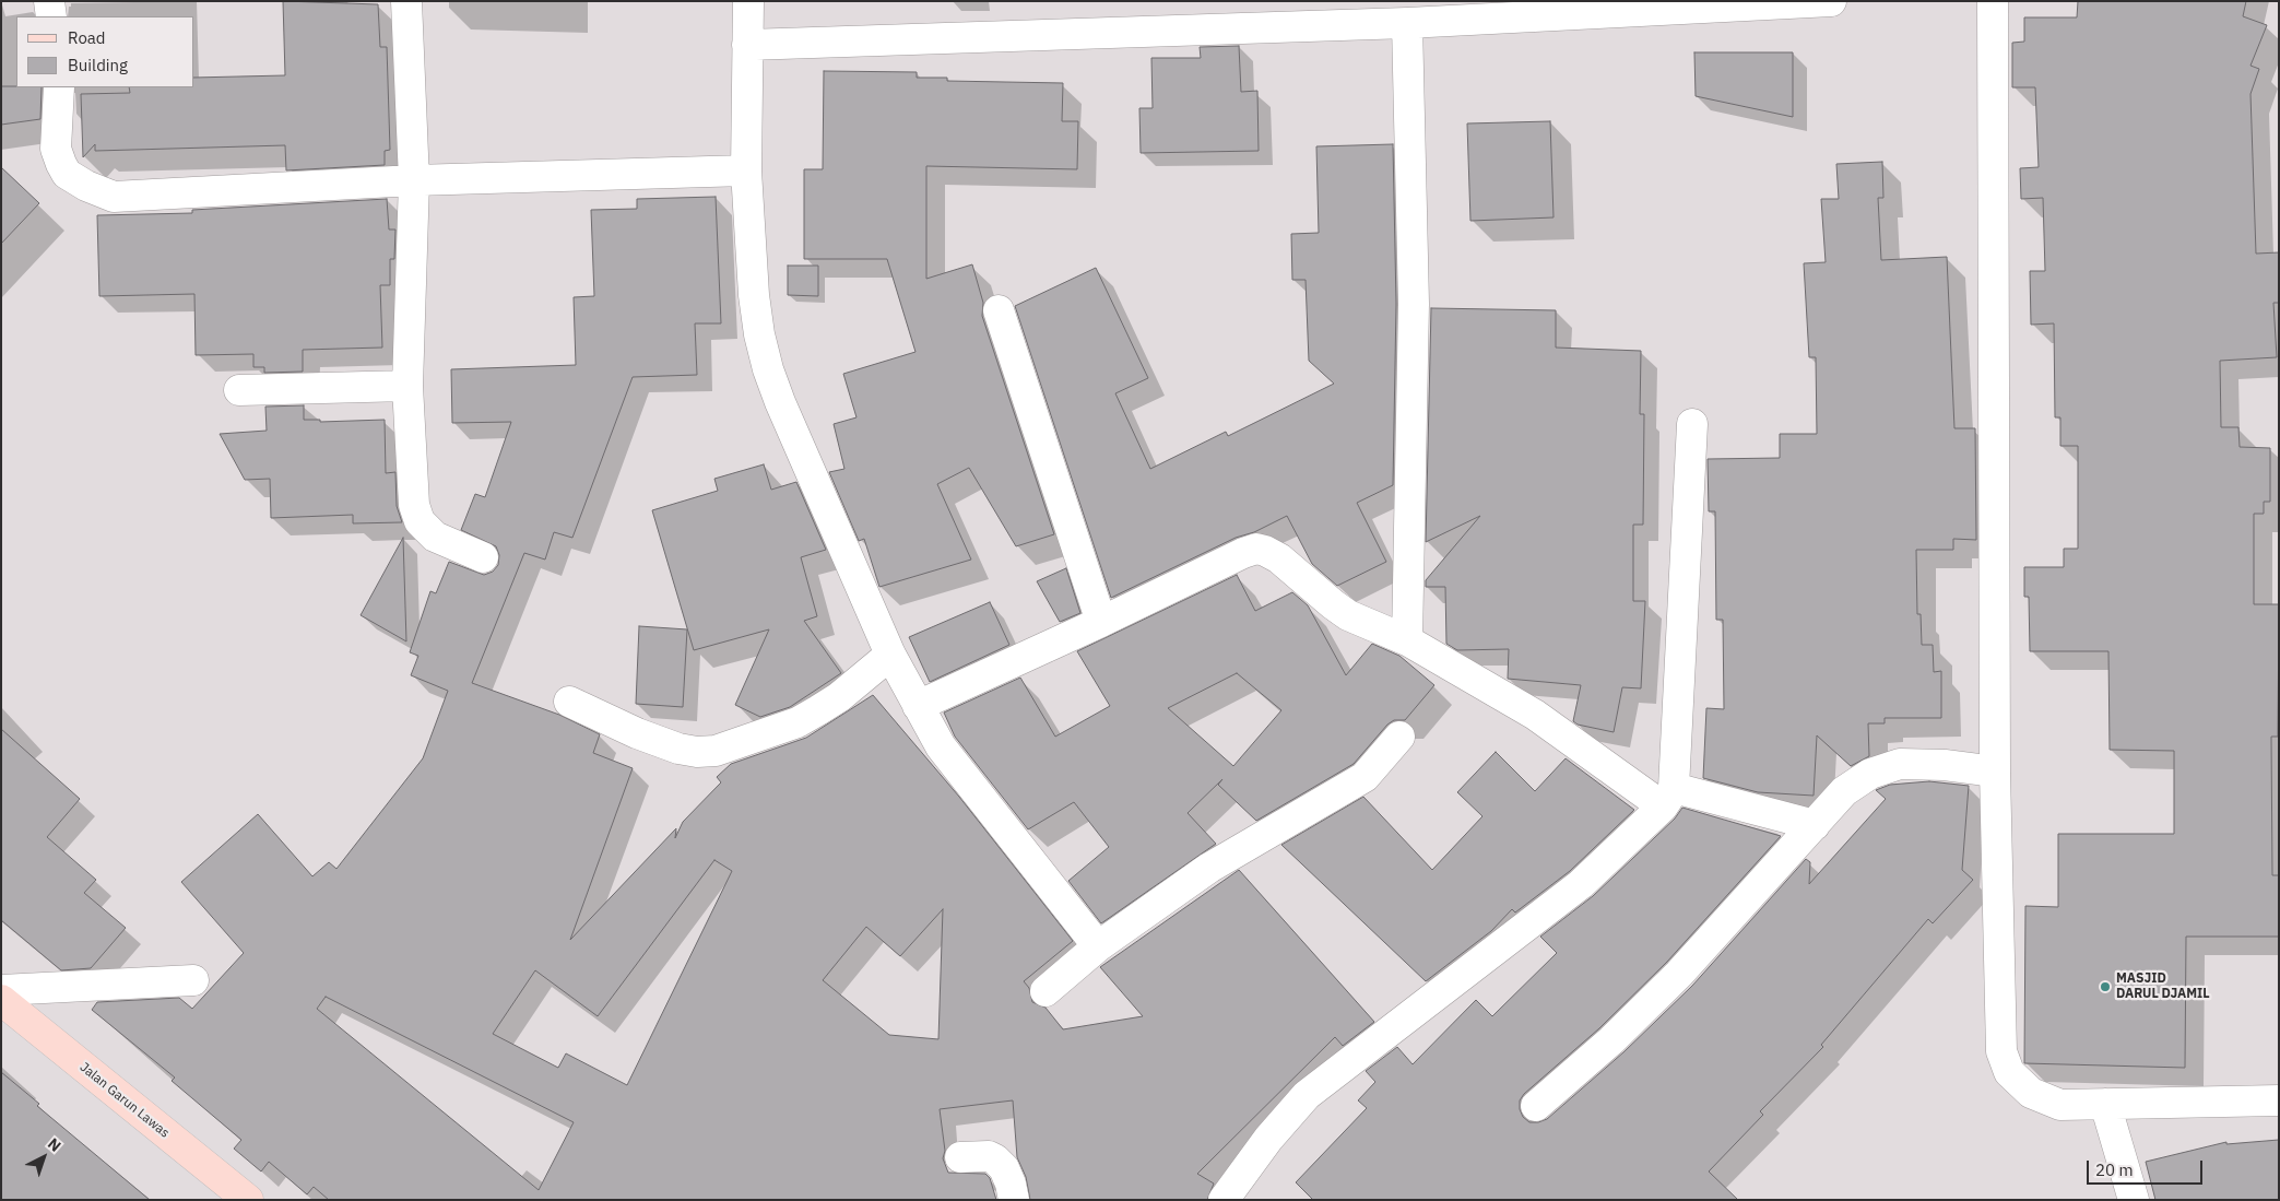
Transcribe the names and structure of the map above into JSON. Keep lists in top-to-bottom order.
{
  "streets": {
    "main road": ["Jalan Garun Lawas"]
  },
  "places": ["MASJID DARUL DJAMIL"],
  "legend": ["Road", "Building"],
  "scale_bar": "20 m",
  "north": "top right"
}
